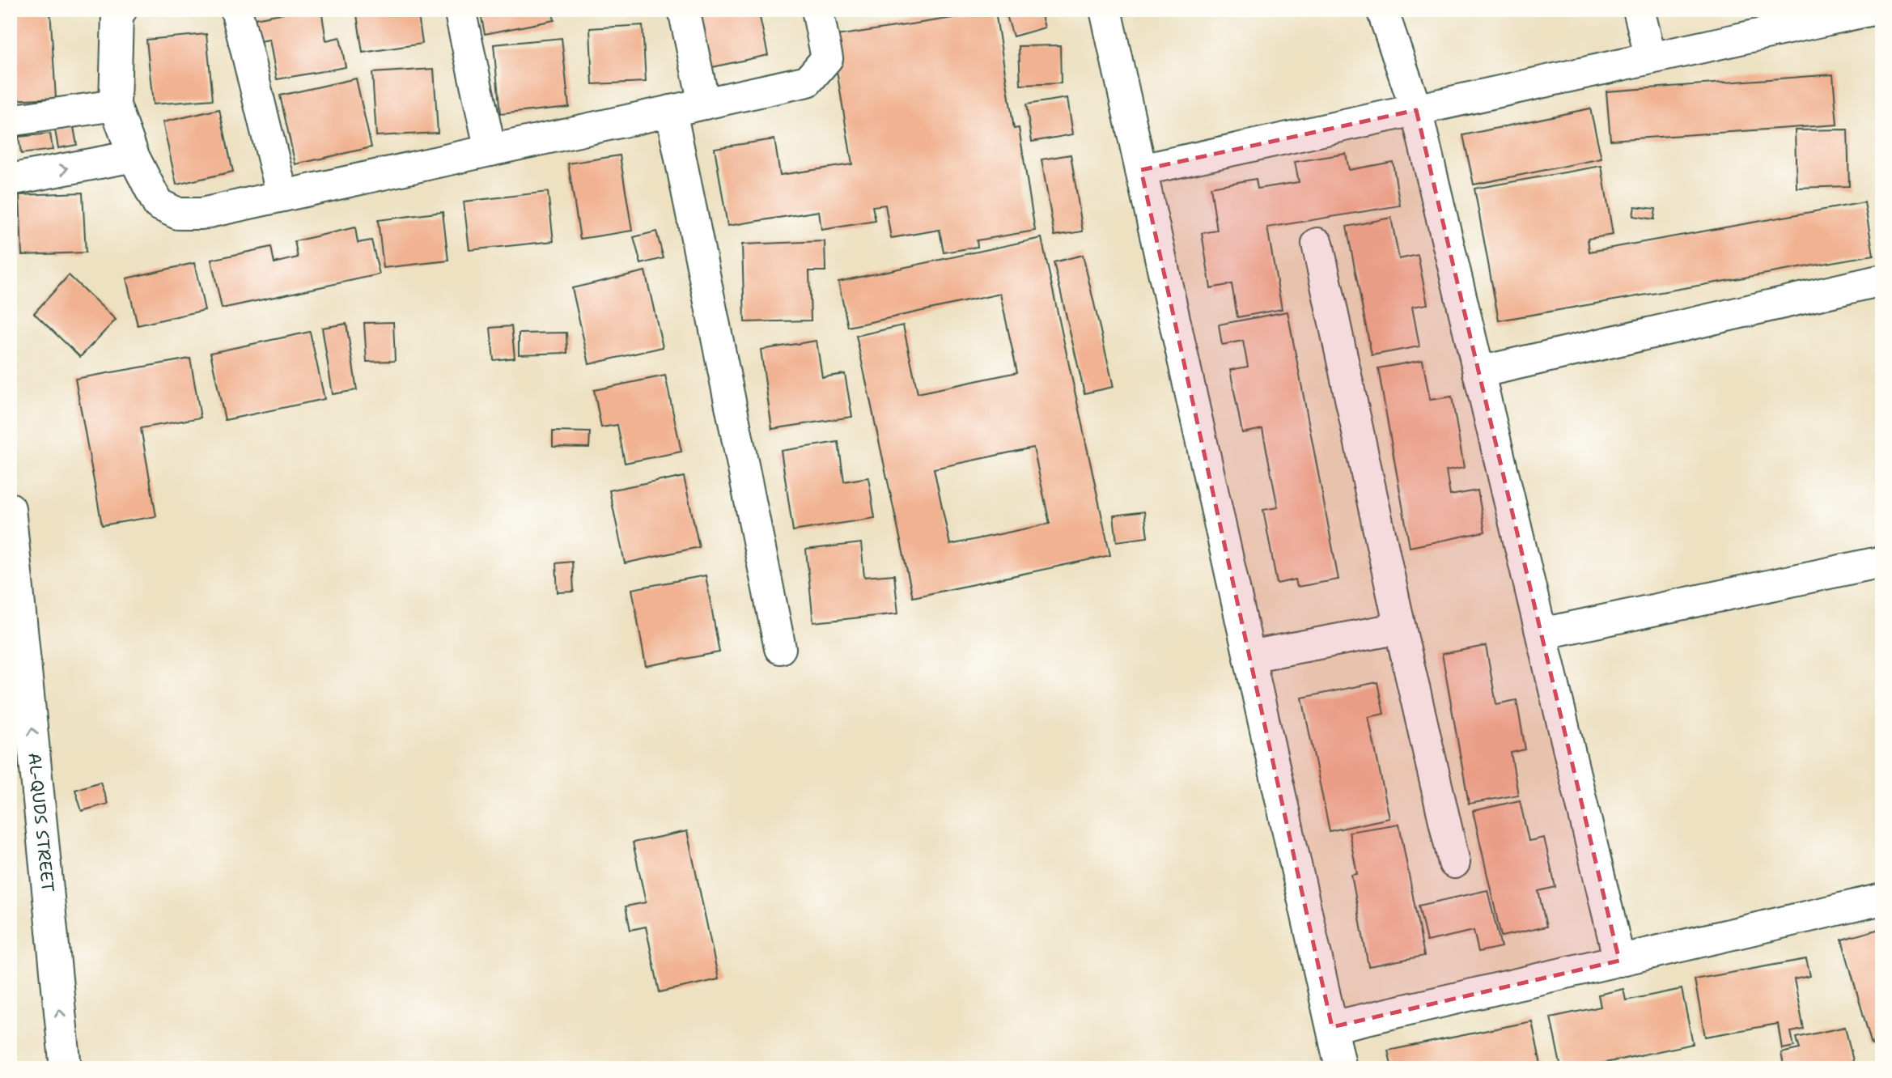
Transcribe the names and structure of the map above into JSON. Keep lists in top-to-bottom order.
{
  "streets": {
    "street": ["AL-QUDS STREET"]
  },
  "one_way": ["AL-QUDS STREET"]
}
